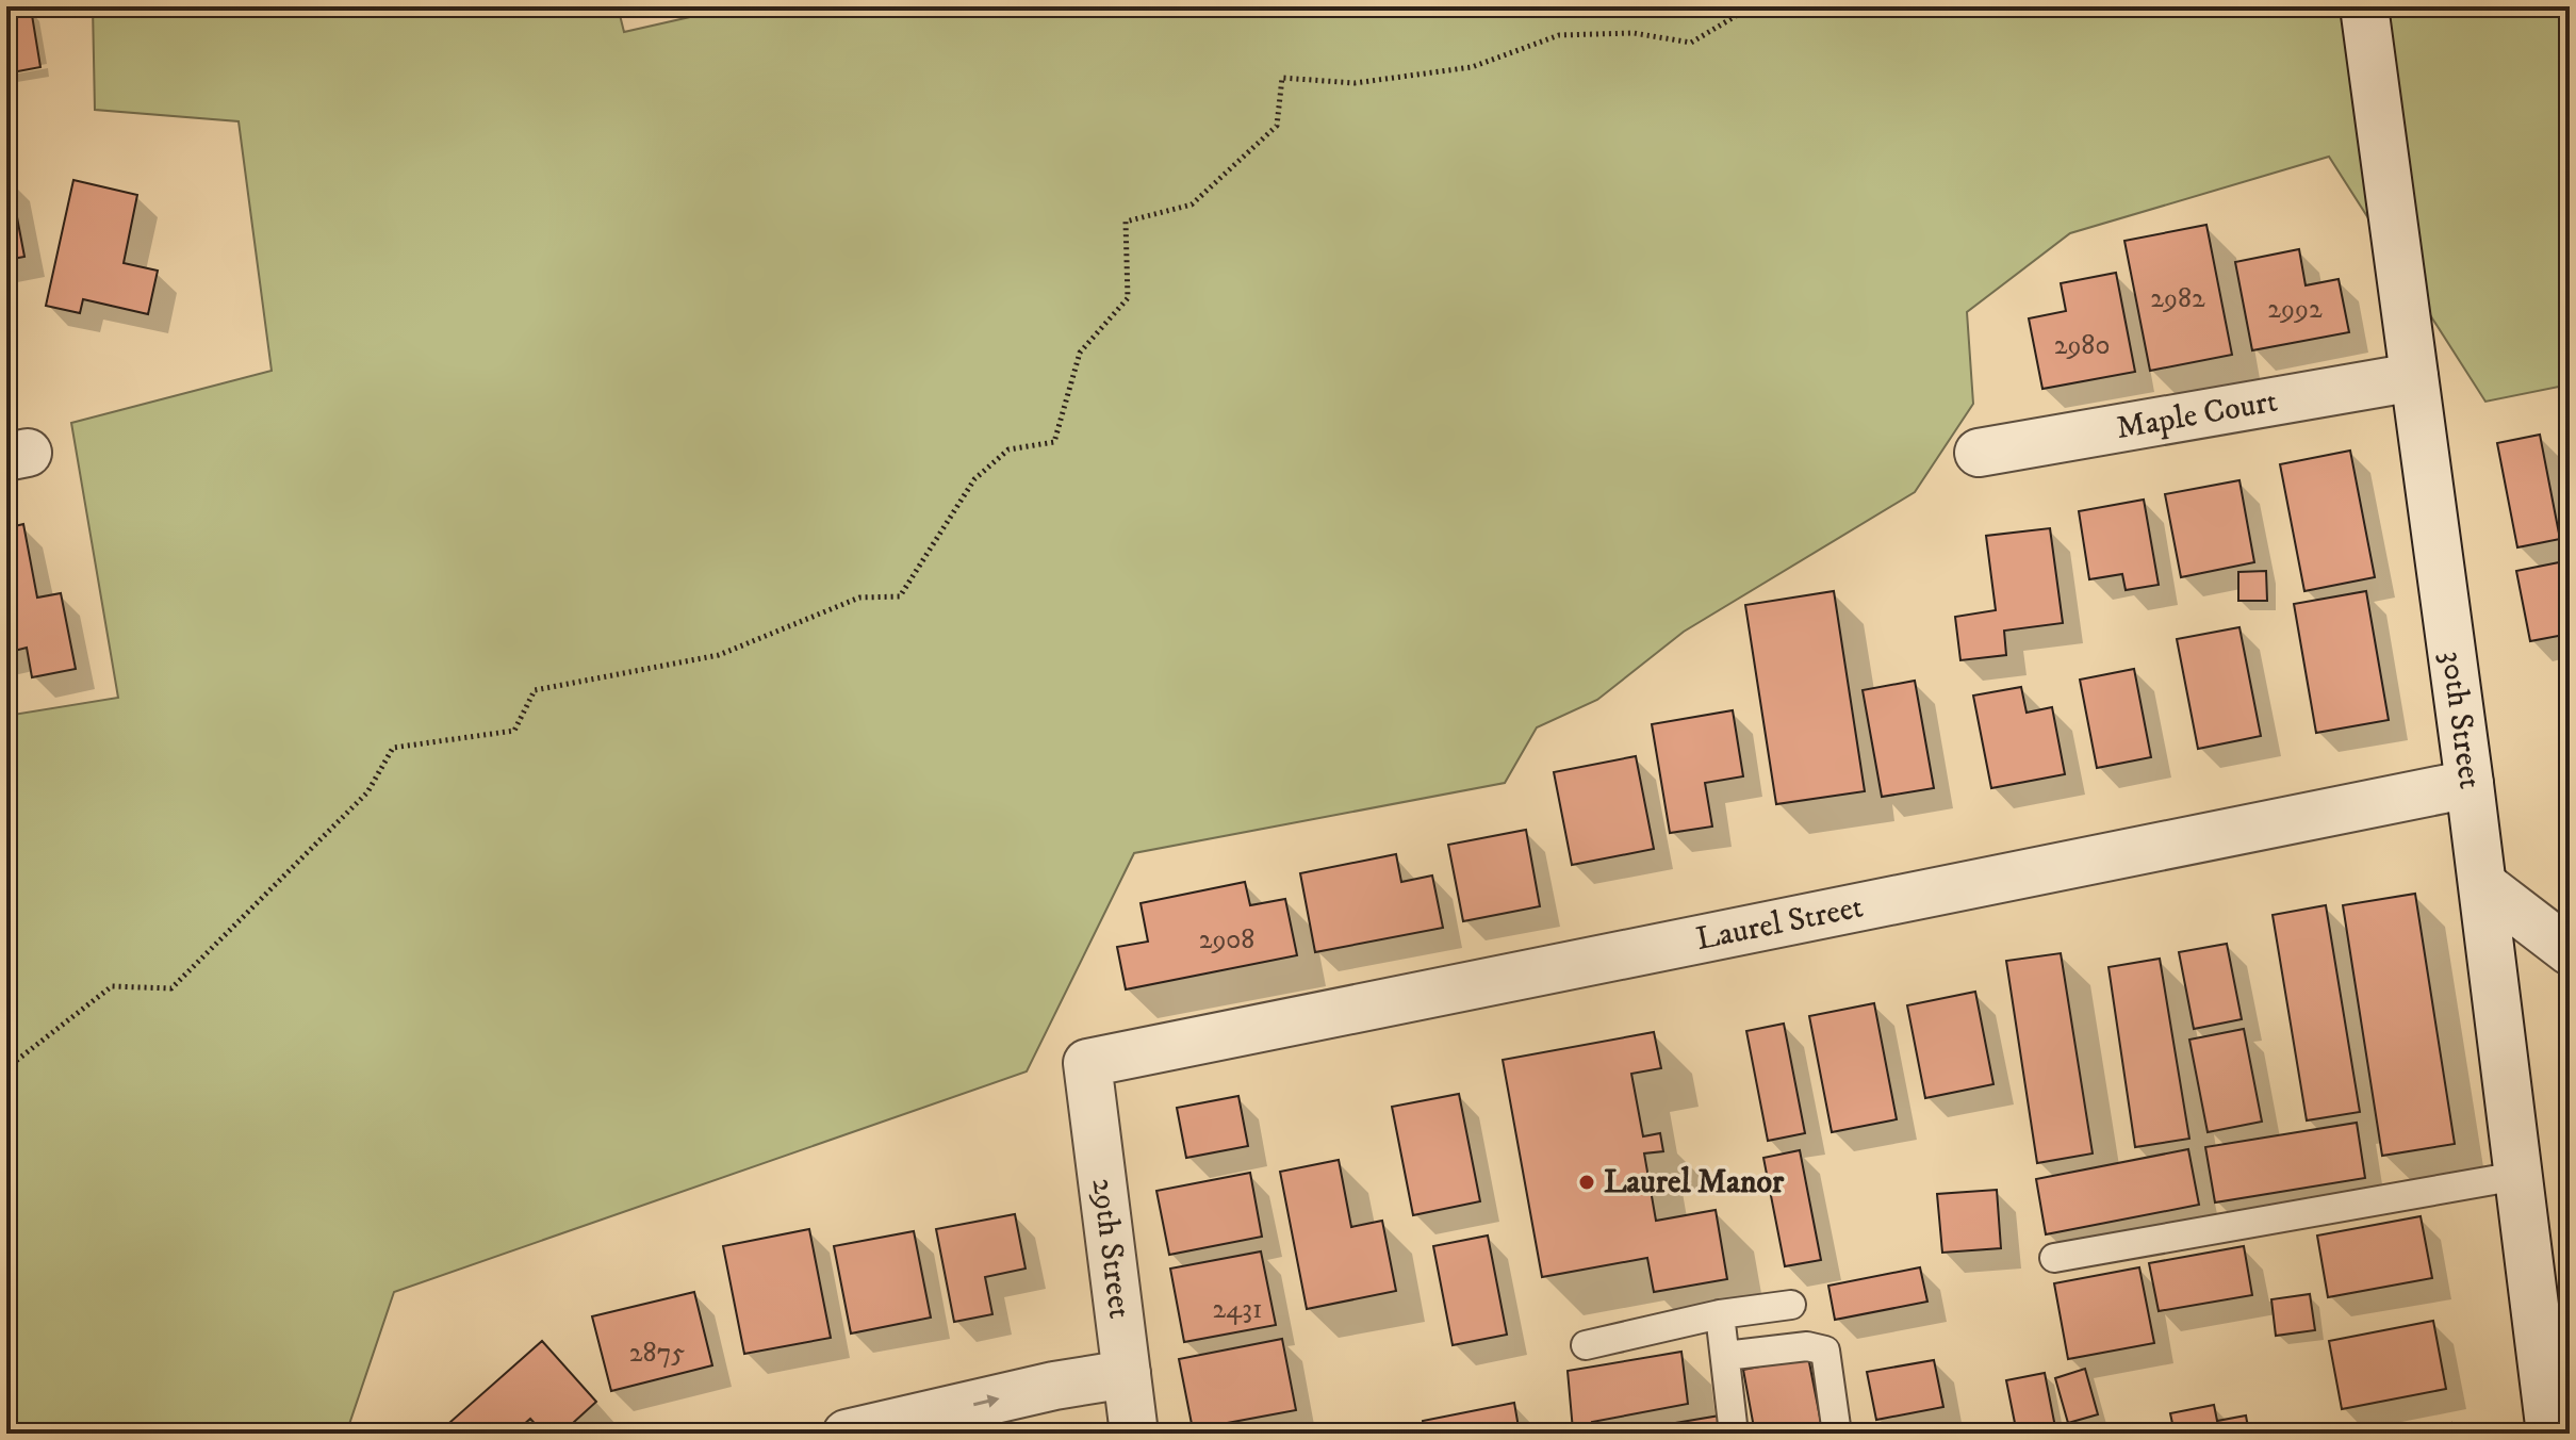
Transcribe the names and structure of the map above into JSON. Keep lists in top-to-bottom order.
{
  "streets": {
    "street": [
      "Maple Court",
      "30th Street",
      "Laurel Street",
      "29th Street"
    ]
  },
  "crossings": [
    ["Maple Court", "30th Street"],
    ["30th Street", "Laurel Street"],
    ["Laurel Street", "29th Street"]
  ],
  "places": ["Laurel Manor"],
  "house_numbers": [
    "2982",
    "2992",
    "2980",
    "2908",
    "2431",
    "2875"
  ]
}
